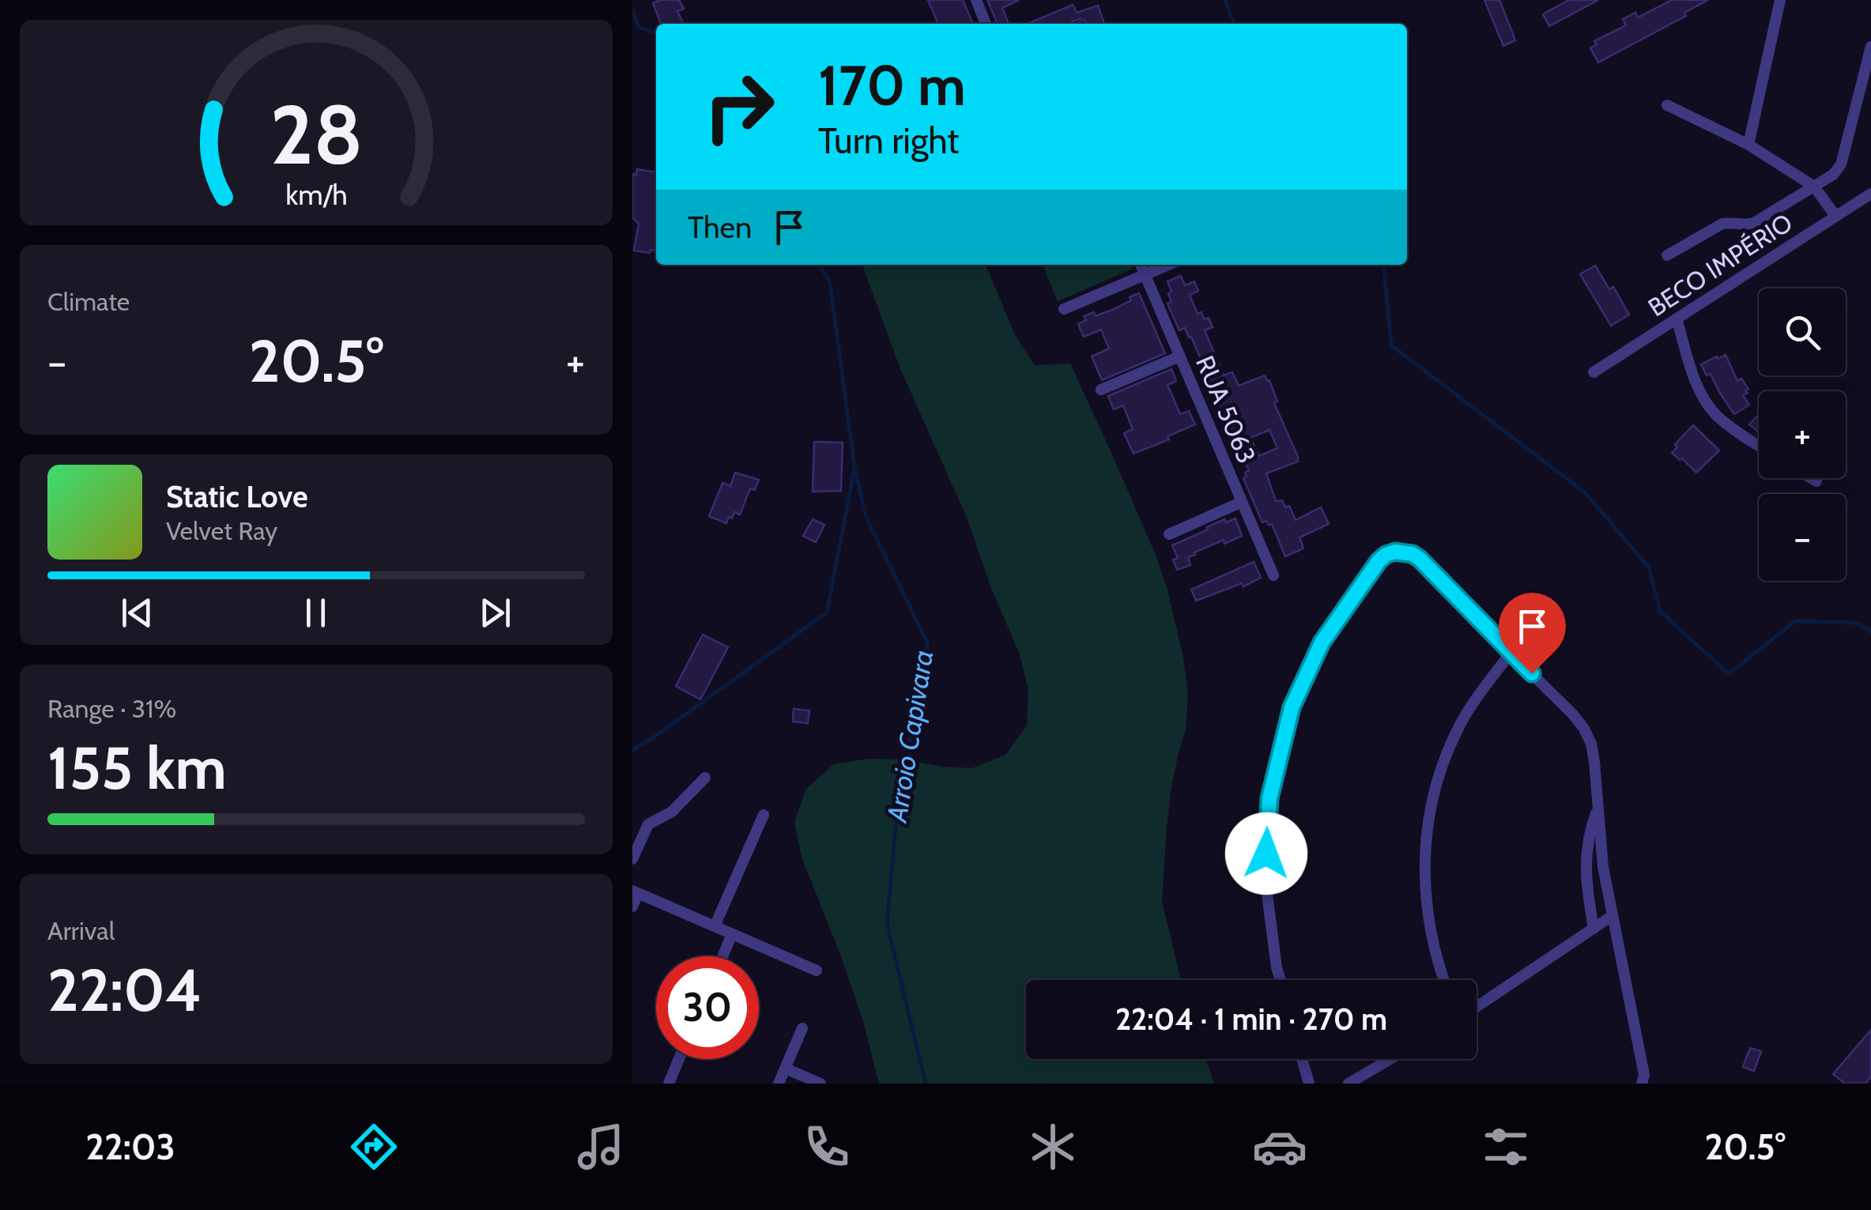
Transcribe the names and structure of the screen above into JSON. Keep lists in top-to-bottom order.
{
  "streets": {
    "street": ["BECO IMPÉRIO", "RUA 5063"]
  },
  "water": ["Arroio Capivara"],
  "page": {
    "turn": ["170 m", "Turn right"],
    "then": "Then",
    "tile": [
      "Climate",
      ["Range · 31%", "155 km"],
      ["Arrival", "22:04"]
    ],
    "map_buttons": ["+", "−"],
    "heat": ["−", "20.5°", "+"],
    "song": ["Static Love", "Velvet Ray"],
    "limit": "30",
    "trip": "22:04 · 1 min · 270 m",
    "tabs": ["22:03", "20.5°"],
    "gauge": ["28", "km/h"]
  }
}
